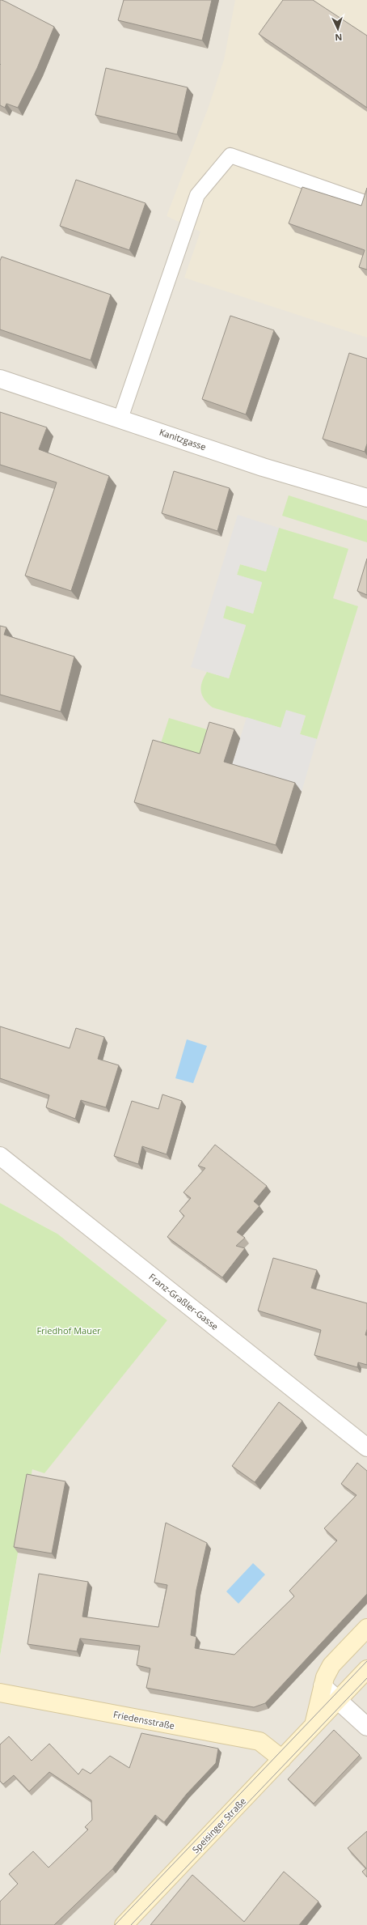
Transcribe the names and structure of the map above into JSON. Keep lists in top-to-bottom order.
{
  "streets": {
    "main road": ["Friedensstraße", "Speisinger Straße"],
    "street": ["Kanitzgasse", "Franz-Graßler-Gasse"]
  },
  "crossings": [
    ["Friedensstraße", "Speisinger Straße"]
  ],
  "parks": ["Friedhof Mauer"],
  "north": "bottom"
}
